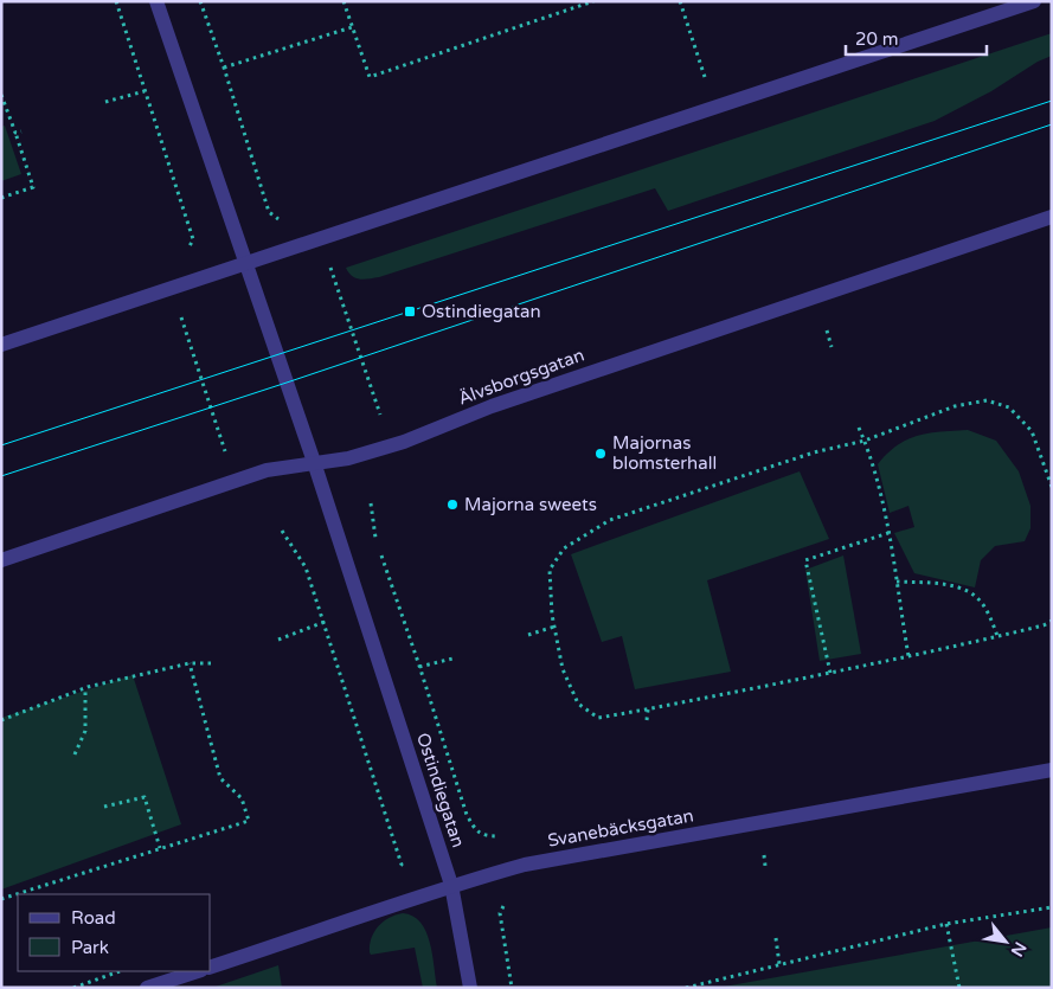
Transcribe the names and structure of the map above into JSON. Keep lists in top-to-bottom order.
{
  "streets": {
    "street": ["Älvsborgsgatan", "Ostindiegatan", "Svanebäcksgatan"]
  },
  "crossings": [
    ["Älvsborgsgatan", "Ostindiegatan"],
    ["Ostindiegatan", "Svanebäcksgatan"]
  ],
  "places": {
    "transit": ["Ostindiegatan"],
    "other": ["Majornas blomsterhall", "Majorna sweets"]
  },
  "legend": ["Road", "Park"],
  "scale_bar": "20 m",
  "north": "bottom right"
}
